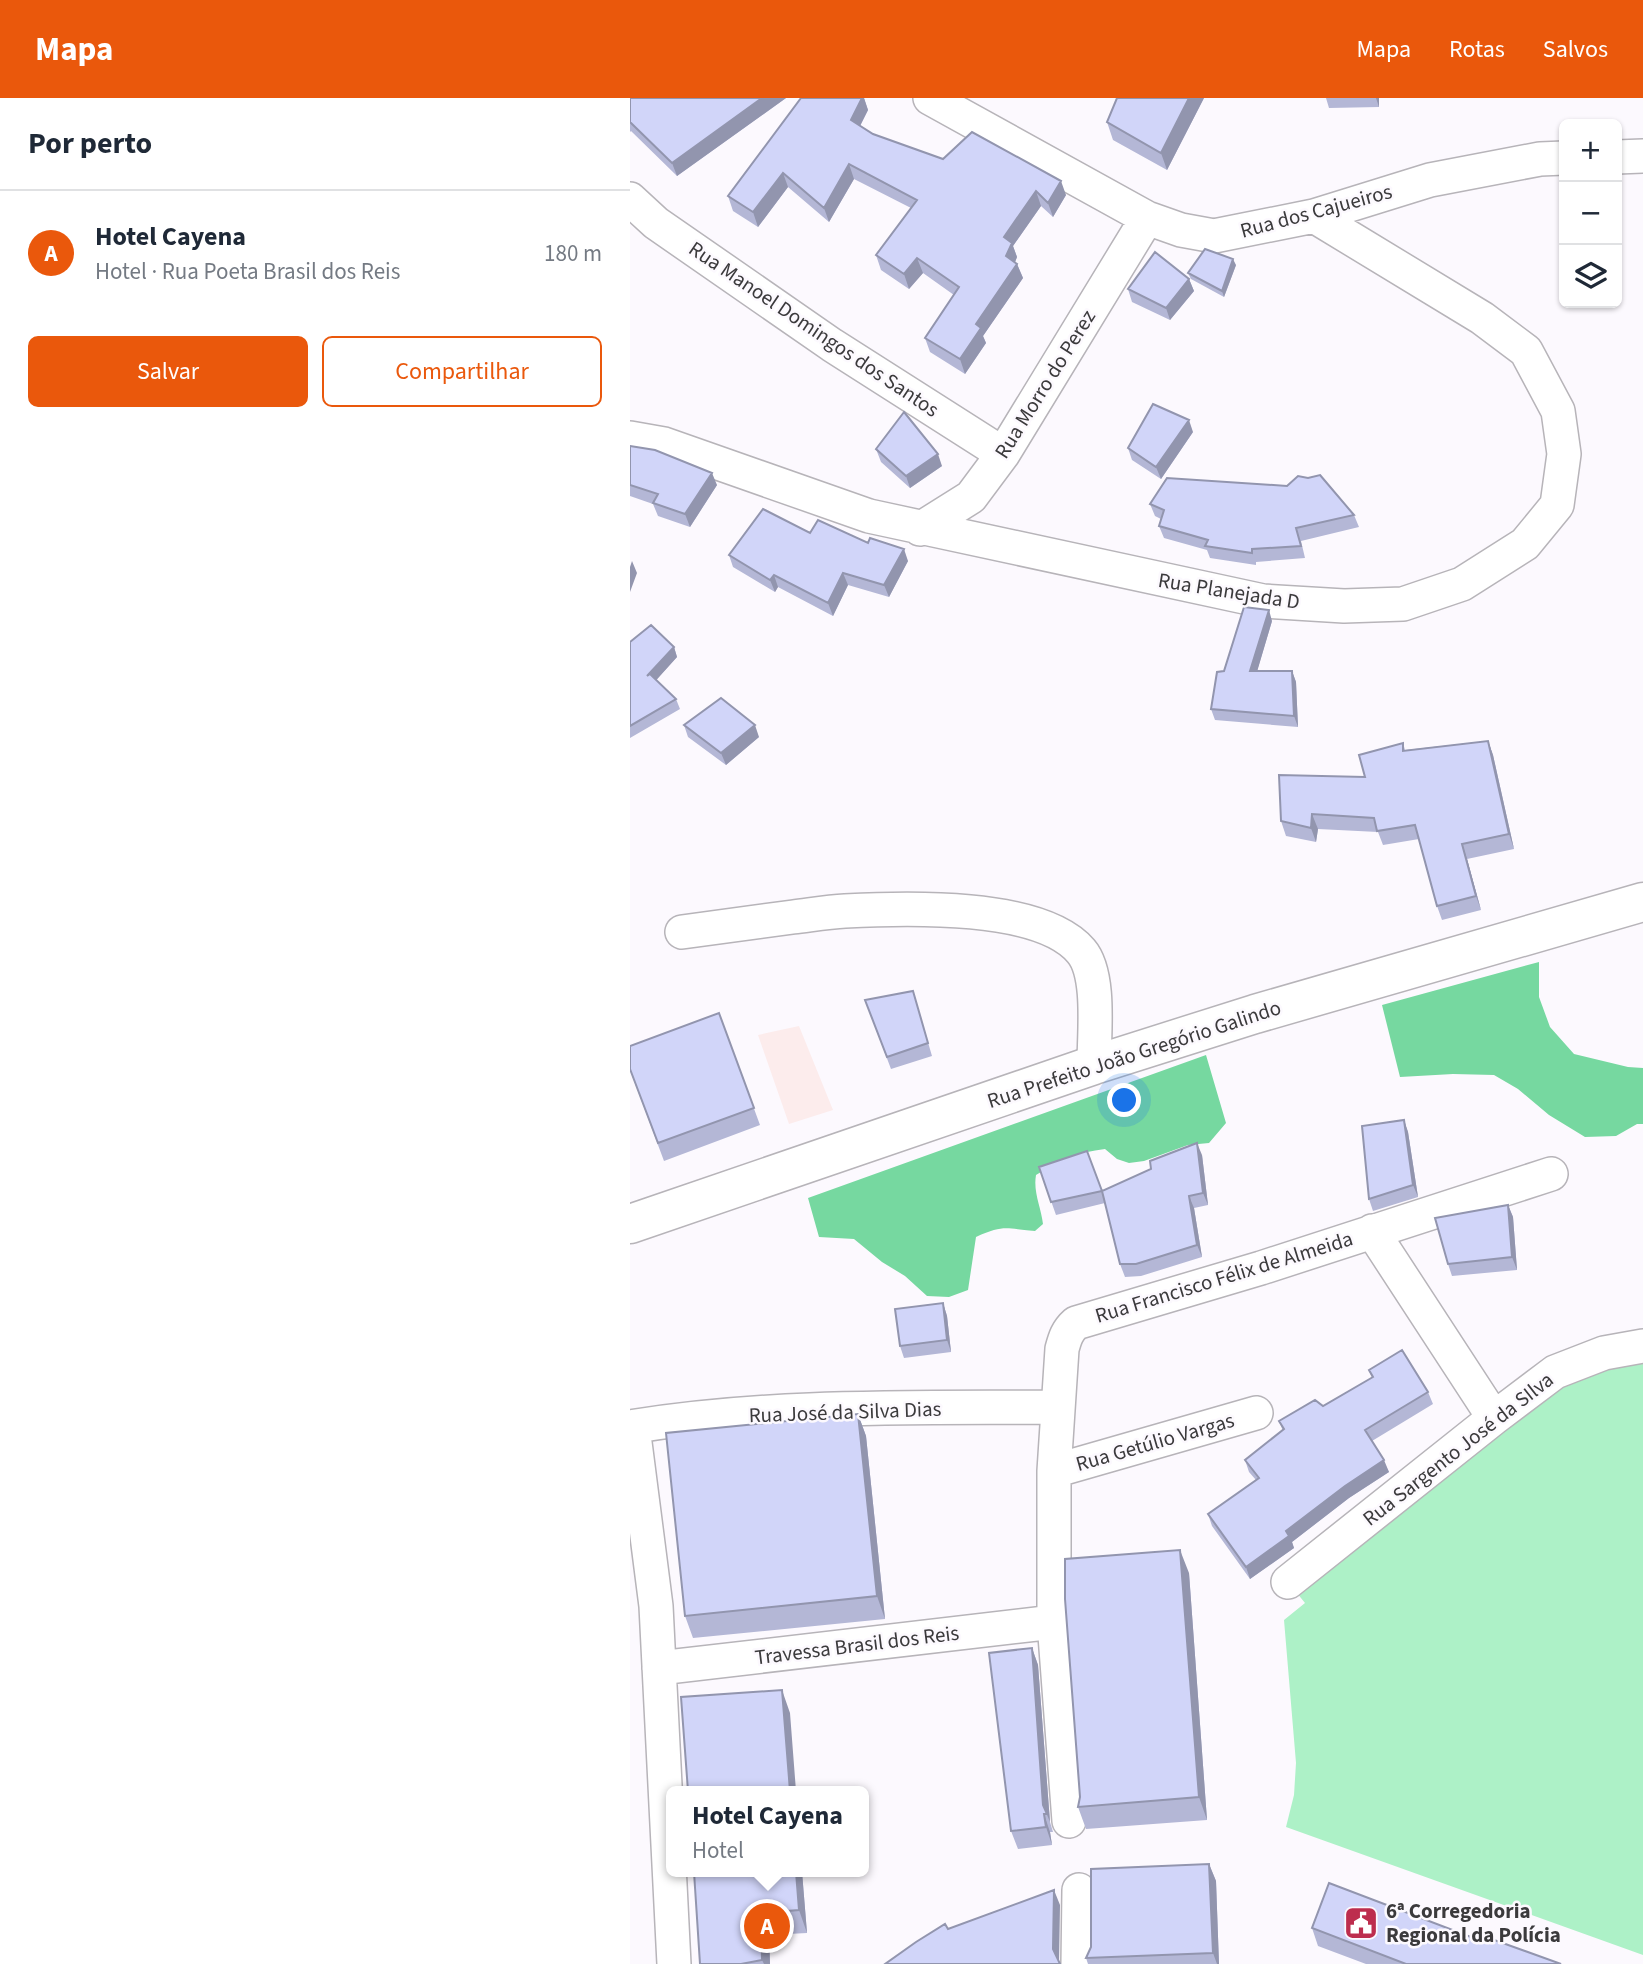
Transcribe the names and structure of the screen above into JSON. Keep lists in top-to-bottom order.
{
  "streets": {
    "main road": ["Rua Prefeito João Gregório Galindo"],
    "street": [
      "Rua dos Cajueiros",
      "Rua Manoel Domingos dos Santos",
      "Rua Morro do Perez",
      "Rua Planejada D",
      "Rua Francisco Félix de Almeida",
      "Rua José da Silva Dias",
      "Rua Getúlio Vargas",
      "Rua Sargento José da SIlva",
      "Travessa Brasil dos Reis"
    ]
  },
  "crossings": [
    ["Rua dos Cajueiros", "Rua Morro do Perez"],
    ["Rua dos Cajueiros", "Rua Planejada D"],
    ["Rua Manoel Domingos dos Santos", "Rua Morro do Perez"],
    ["Rua Morro do Perez", "Rua Planejada D"],
    ["Rua Francisco Félix de Almeida", "Rua José da Silva Dias"],
    ["Rua Francisco Félix de Almeida", "Rua Sargento José da SIlva"]
  ],
  "places": {
    "public building": ["6ª Corregedoria Regional da Polícia"]
  },
  "page": {
    "header": "Mapa",
    "nav": ["Mapa", "Rotas", "Salvos"],
    "heading": "Por perto",
    "map_buttons": ["+", "−"],
    "list": [
      {
        "mark": "A",
        "name": "Hotel Cayena",
        "note": "Hotel · Rua Poeta Brasil dos Reis",
        "value": "180 m"
      }
    ],
    "buttons": ["Salvar", "Compartilhar"],
    "popup": ["Hotel Cayena", "Hotel"],
    "pins": "A"
  }
}
